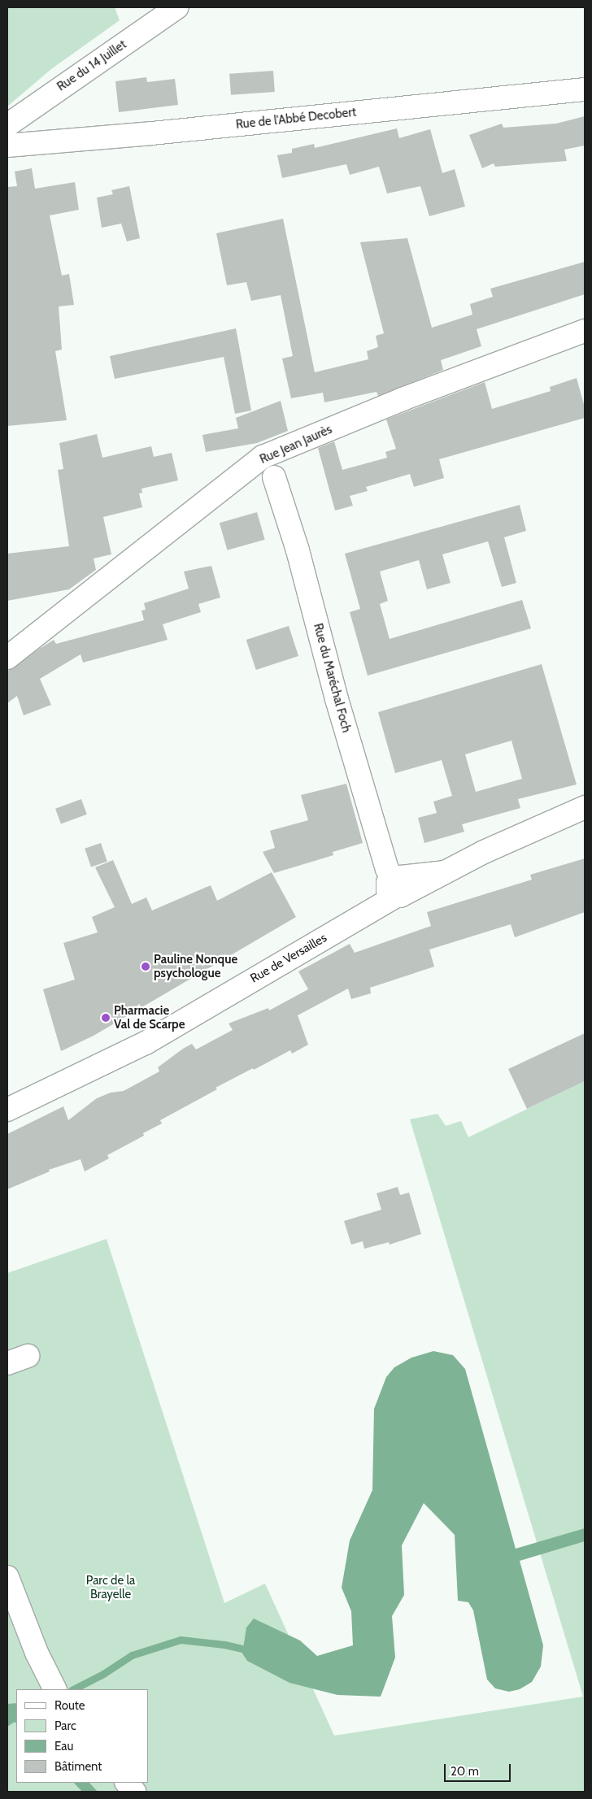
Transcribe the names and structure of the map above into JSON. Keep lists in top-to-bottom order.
{
  "streets": {
    "street": [
      "Rue du 14 Juillet",
      "Rue de l'Abbé Decobert",
      "Rue Jean Jaurès",
      "Rue du Maréchal Foch",
      "Rue de Versailles"
    ]
  },
  "crossings": [
    ["Rue du Maréchal Foch", "Rue de Versailles"]
  ],
  "parks": ["Parc de la Brayelle"],
  "places": ["Pauline Nonque psychologue", "Pharmacie Val de Scarpe"],
  "legend": [
    "Route",
    "Parc",
    "Eau",
    "Bâtiment"
  ],
  "scale_bar": "20 m"
}
